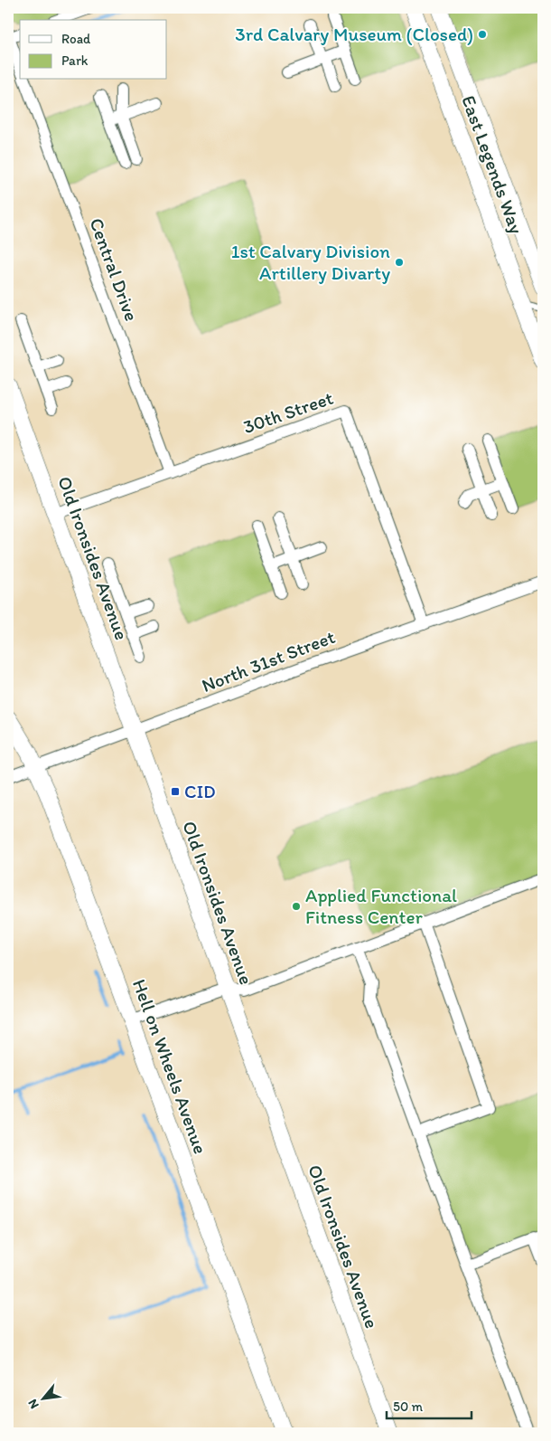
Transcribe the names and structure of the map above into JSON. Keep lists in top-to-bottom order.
{
  "streets": {
    "street": [
      "East Legends Way",
      "Central Drive",
      "30th Street",
      "Old Ironsides Avenue",
      "North 31st Street",
      "Hell on Wheels Avenue"
    ]
  },
  "crossings": [
    ["Central Drive", "30th Street"],
    ["30th Street", "Old Ironsides Avenue"],
    ["30th Street", "North 31st Street"],
    ["Old Ironsides Avenue", "North 31st Street"],
    ["North 31st Street", "Hell on Wheels Avenue"]
  ],
  "places": {
    "other": ["3rd Calvary Museum (Closed)", "1st Calvary Division Artillery Divarty", "Applied Functional Fitness Center"],
    "transit": ["CID"]
  },
  "legend": ["Road", "Park"],
  "scale_bar": "50 m",
  "north": "bottom left"
}
